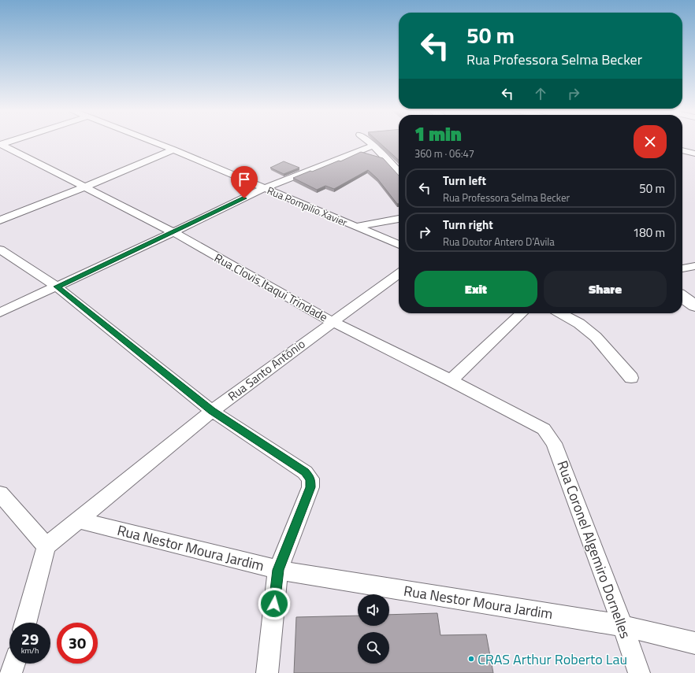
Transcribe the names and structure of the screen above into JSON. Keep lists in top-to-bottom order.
{
  "streets": {
    "street": [
      "Rua Pompilio Xavier",
      "Rua Clovis Itaqui Trindade",
      "Rua Santo Antônio",
      "Rua Nestor Moura Jardim",
      "Rua Coronel Algemiro Dornelles"
    ]
  },
  "crossings": [
    ["Rua Clovis Itaqui Trindade", "Rua Santo Antônio"],
    ["Rua Clovis Itaqui Trindade", "Rua Coronel Algemiro Dornelles"],
    ["Rua Santo Antônio", "Rua Nestor Moura Jardim"],
    ["Rua Nestor Moura Jardim", "Rua Coronel Algemiro Dornelles"]
  ],
  "places": ["CRAS Arthur Roberto Lau"],
  "page": {
    "turn": ["50 m", "Rua Professora Selma Becker"],
    "heading": ["1 min", "360 m · 06:47"],
    "list": [
      {
        "name": "Turn left",
        "note": "Rua Professora Selma Becker",
        "value": "50 m"
      },
      {
        "name": "Turn right",
        "note": "Rua Doutor Antero D'Avila",
        "value": "180 m"
      }
    ],
    "buttons": ["Exit", "Share"],
    "speed": "29 km/h",
    "limit": "30"
  }
}
